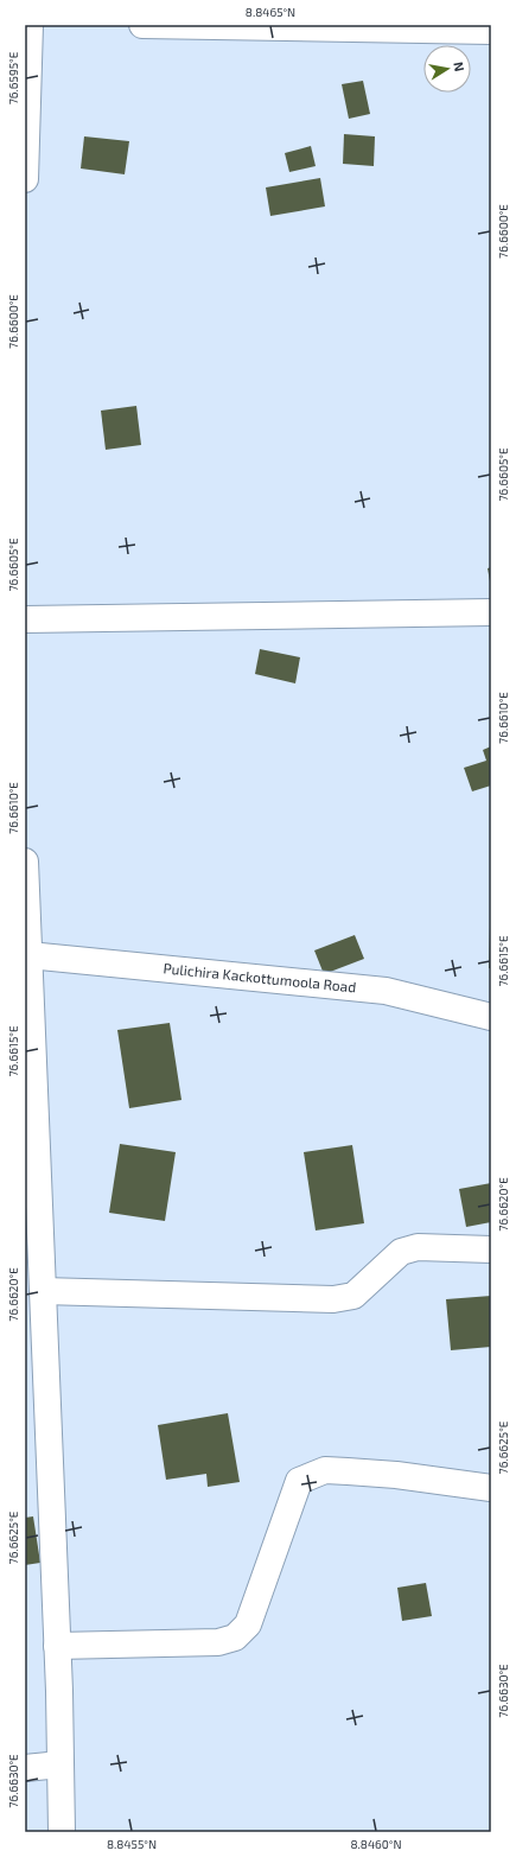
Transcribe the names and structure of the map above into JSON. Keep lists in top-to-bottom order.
{
  "streets": {
    "street": ["Pulichira Kackottumoola Road"]
  },
  "north": "right",
  "coordinates": [
    "8.8465°N",
    "76.6595°E",
    "76.6600°E",
    "76.6605°E",
    "76.6610°E",
    "76.6615°E",
    "76.6620°E",
    "76.6625°E",
    "76.6630°E",
    "8.8455°N",
    "8.8460°N"
  ]
}
